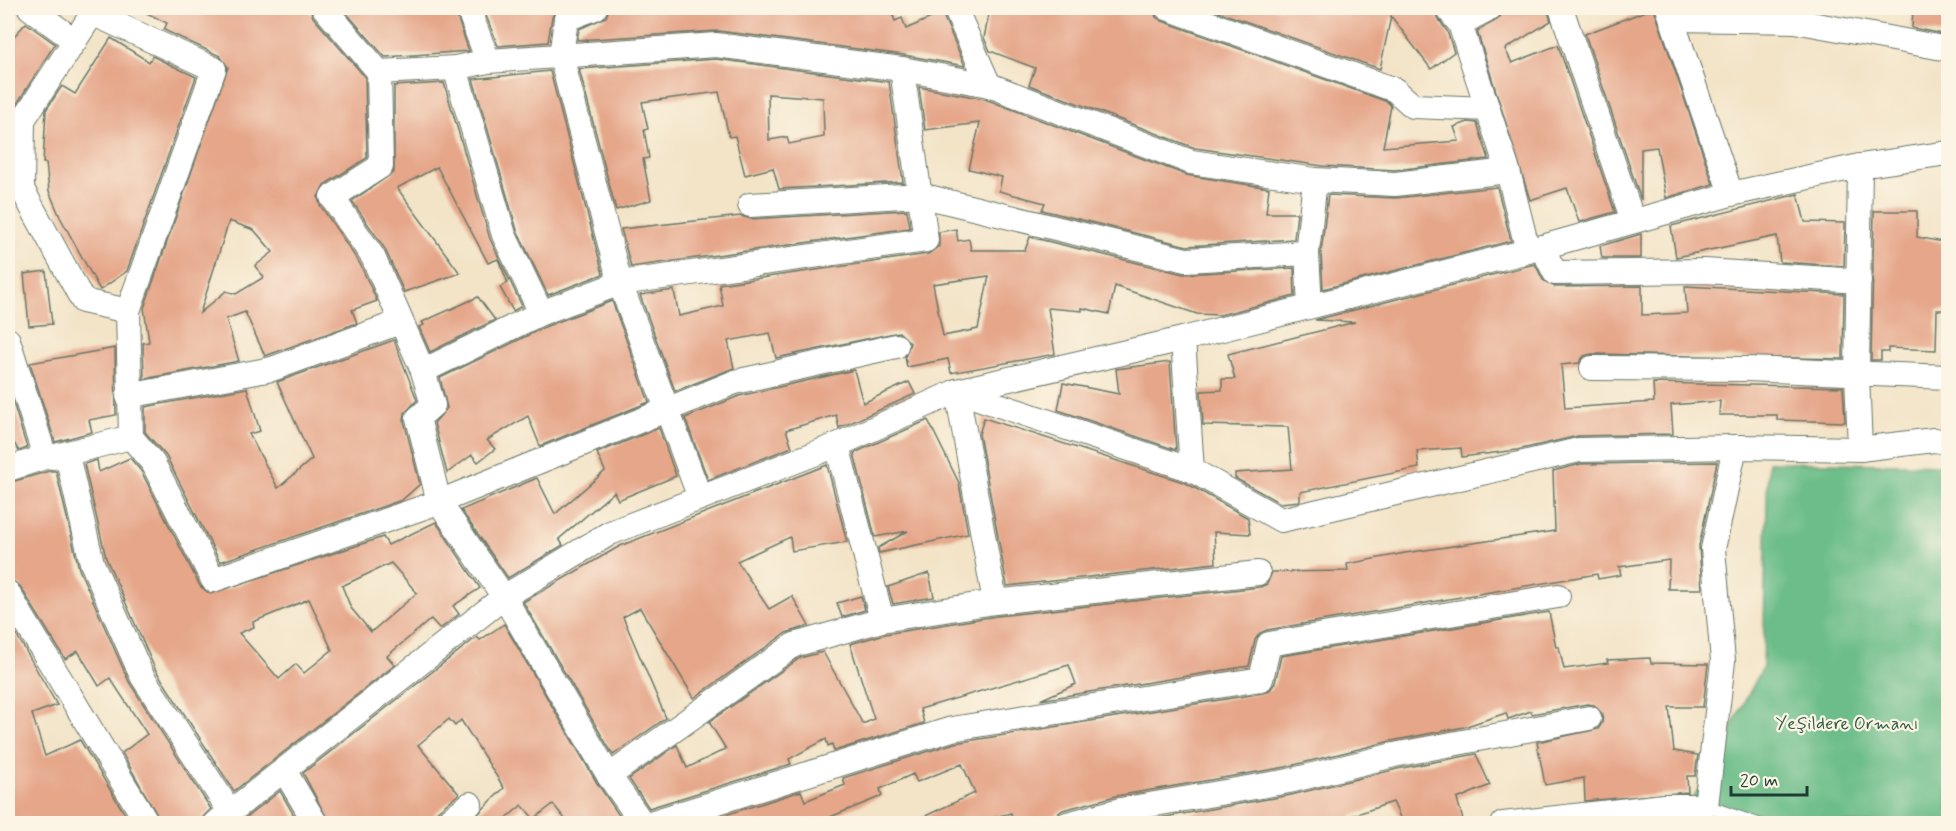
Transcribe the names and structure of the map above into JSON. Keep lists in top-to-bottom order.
{
  "parks": ["Yeşildere Ormanı"],
  "scale_bar": "20 m"
}
